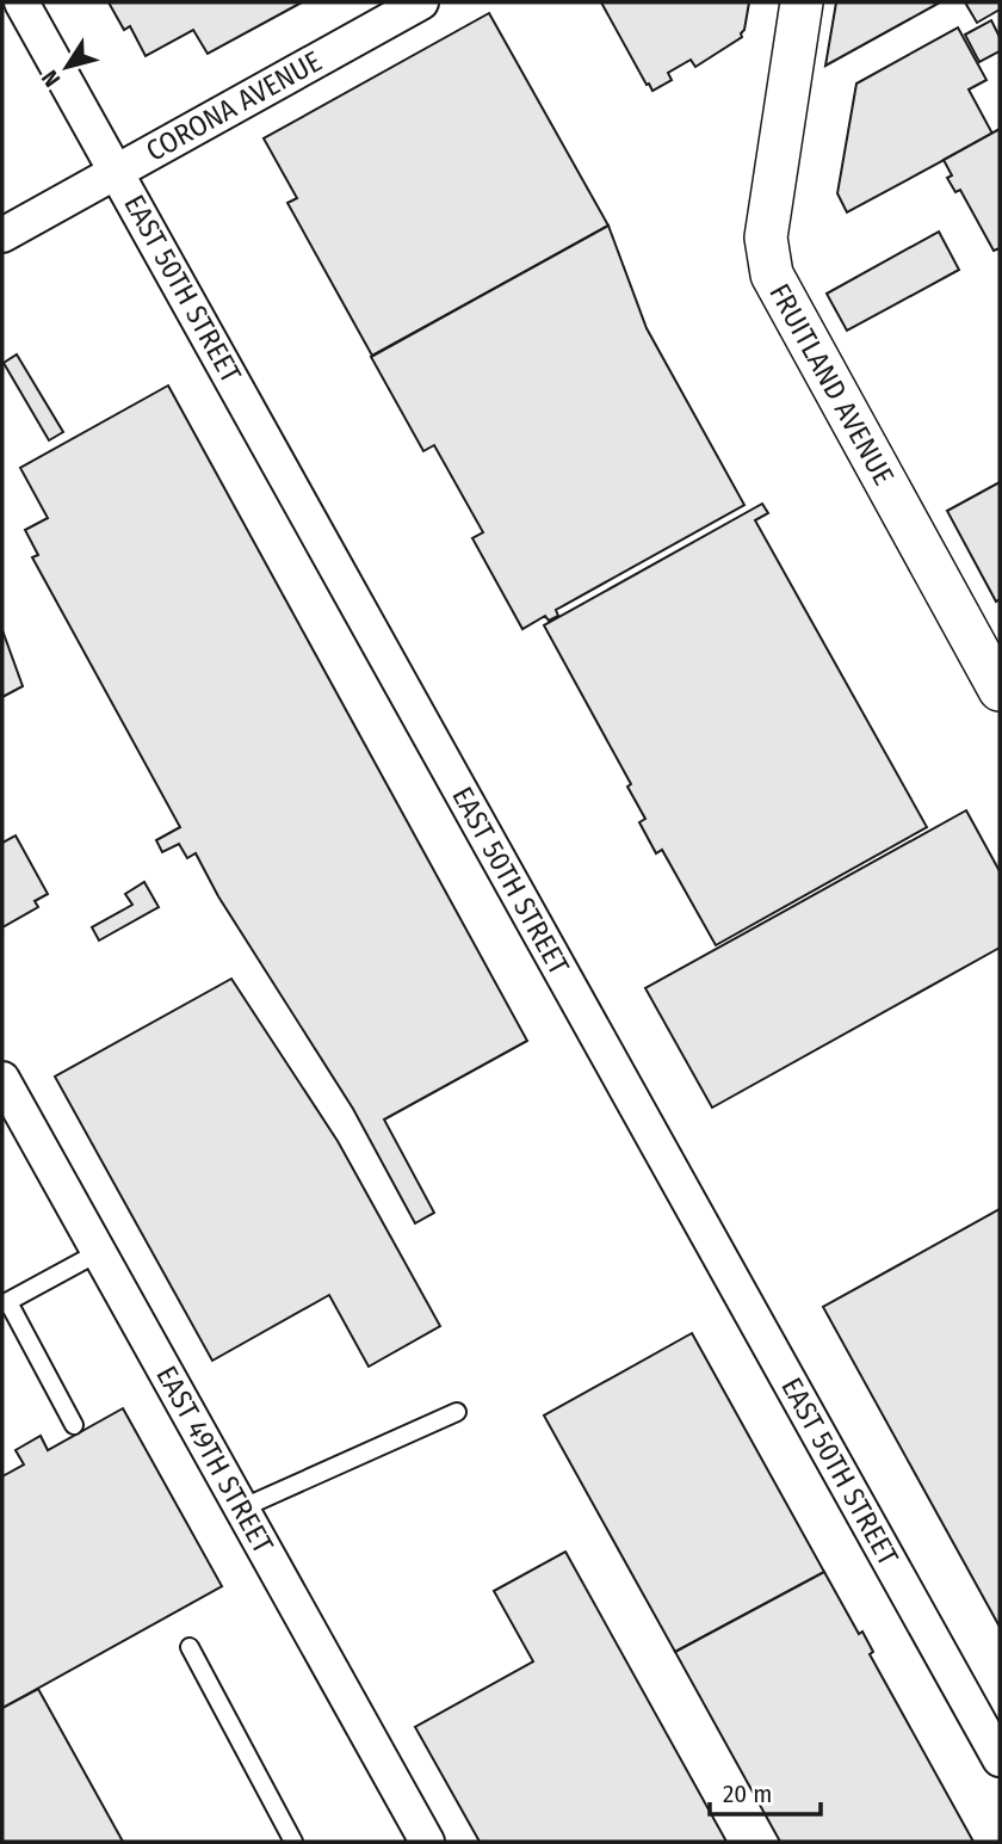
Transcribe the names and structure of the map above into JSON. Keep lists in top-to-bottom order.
{
  "streets": {
    "street": [
      "CORONA AVENUE",
      "EAST 50TH STREET",
      "FRUITLAND AVENUE",
      "EAST 49TH STREET"
    ]
  },
  "crossings": [
    ["CORONA AVENUE", "EAST 50TH STREET"]
  ],
  "scale_bar": "20 m",
  "north": "bottom left"
}
